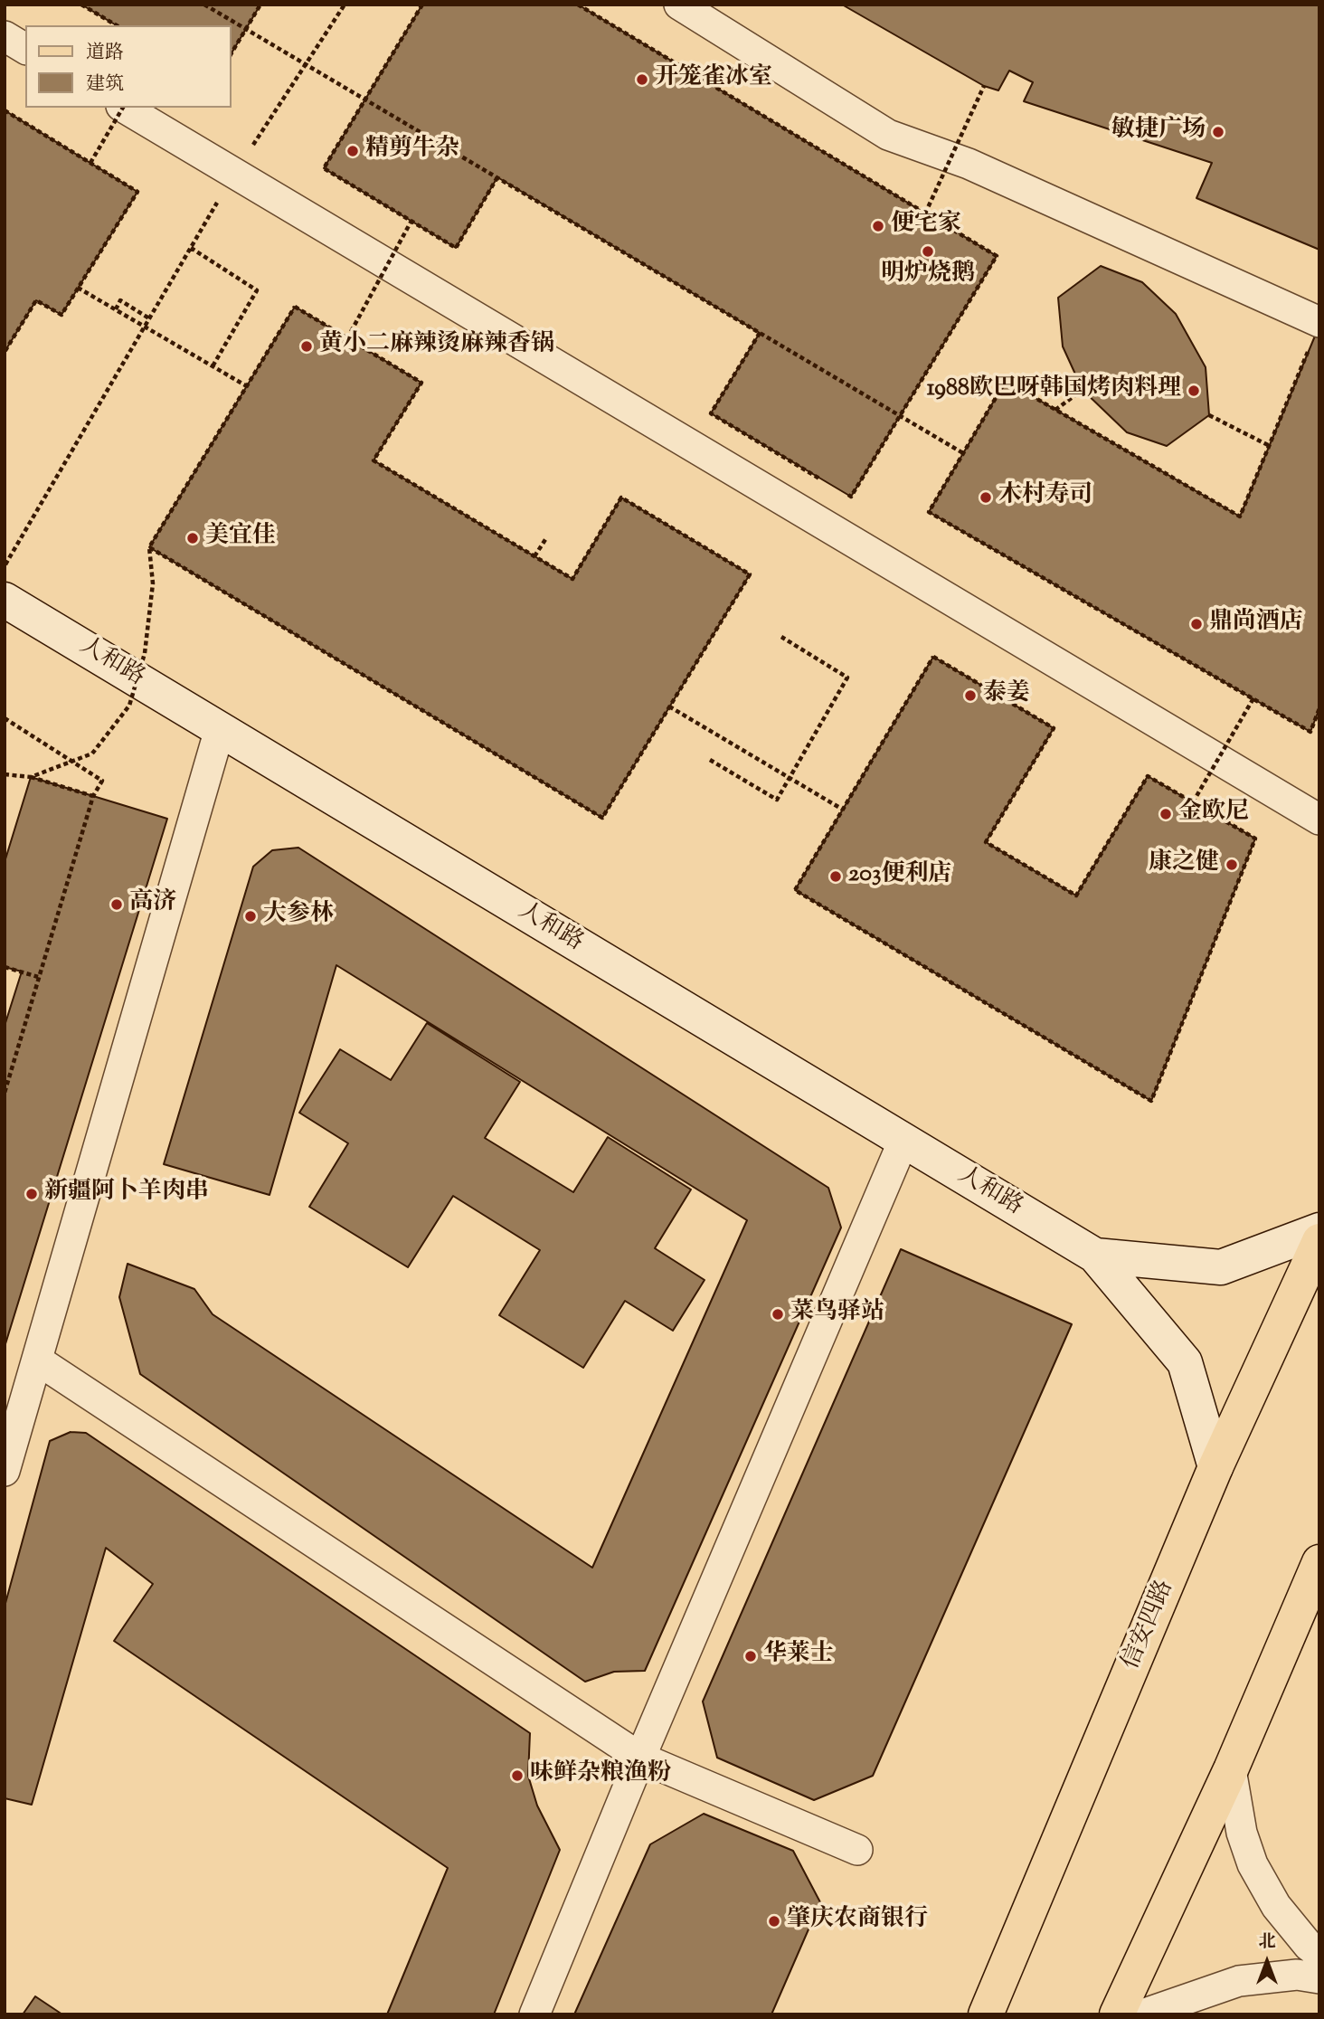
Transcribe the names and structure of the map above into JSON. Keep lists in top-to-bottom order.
{
  "streets": {
    "main road": ["信安四路"],
    "street": ["人和路"]
  },
  "places": [
    "开笼雀冰室",
    "敏捷广场",
    "精剪牛杂",
    "便宅家",
    "明炉烧鹅",
    "黄小二麻辣烫麻辣香锅",
    "1988欧巴呀韩国烤肉料理",
    "木村寿司",
    "美宜佳",
    "鼎尚酒店",
    "泰姜",
    "金欧尼",
    "康之健",
    "203便利店",
    "高济",
    "大参林",
    "新疆阿卜羊肉串",
    "菜鸟驿站",
    "华莱士",
    "味鲜杂粮渔粉",
    "肇庆农商银行"
  ],
  "legend": ["道路", "建筑"],
  "north": "top"
}
